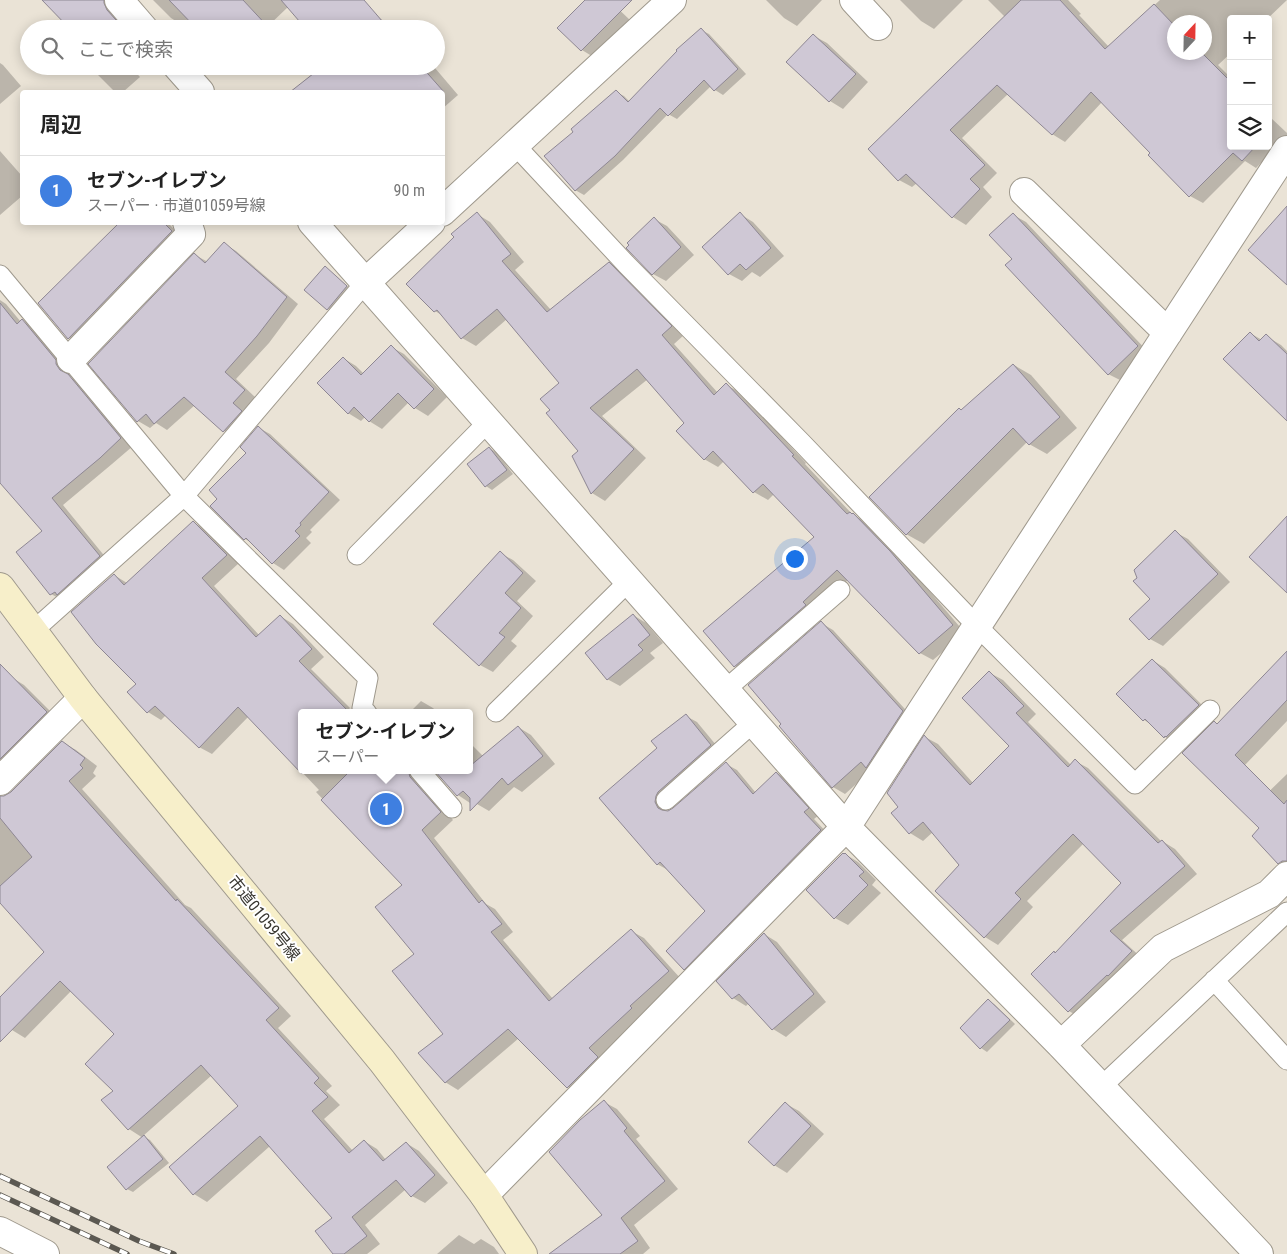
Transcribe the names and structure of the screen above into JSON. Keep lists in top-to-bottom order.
{
  "streets": {
    "street": ["市道01059号線"]
  },
  "north": "top",
  "page": {
    "map_buttons": ["+", "−"],
    "search": "ここで検索",
    "heading": "周辺",
    "list": [
      {
        "mark": "1",
        "name": "セブン-イレブン",
        "note": "スーパー · 市道01059号線",
        "value": "90 m"
      }
    ],
    "popup": ["セブン-イレブン", "スーパー"],
    "pins": "1"
  }
}
